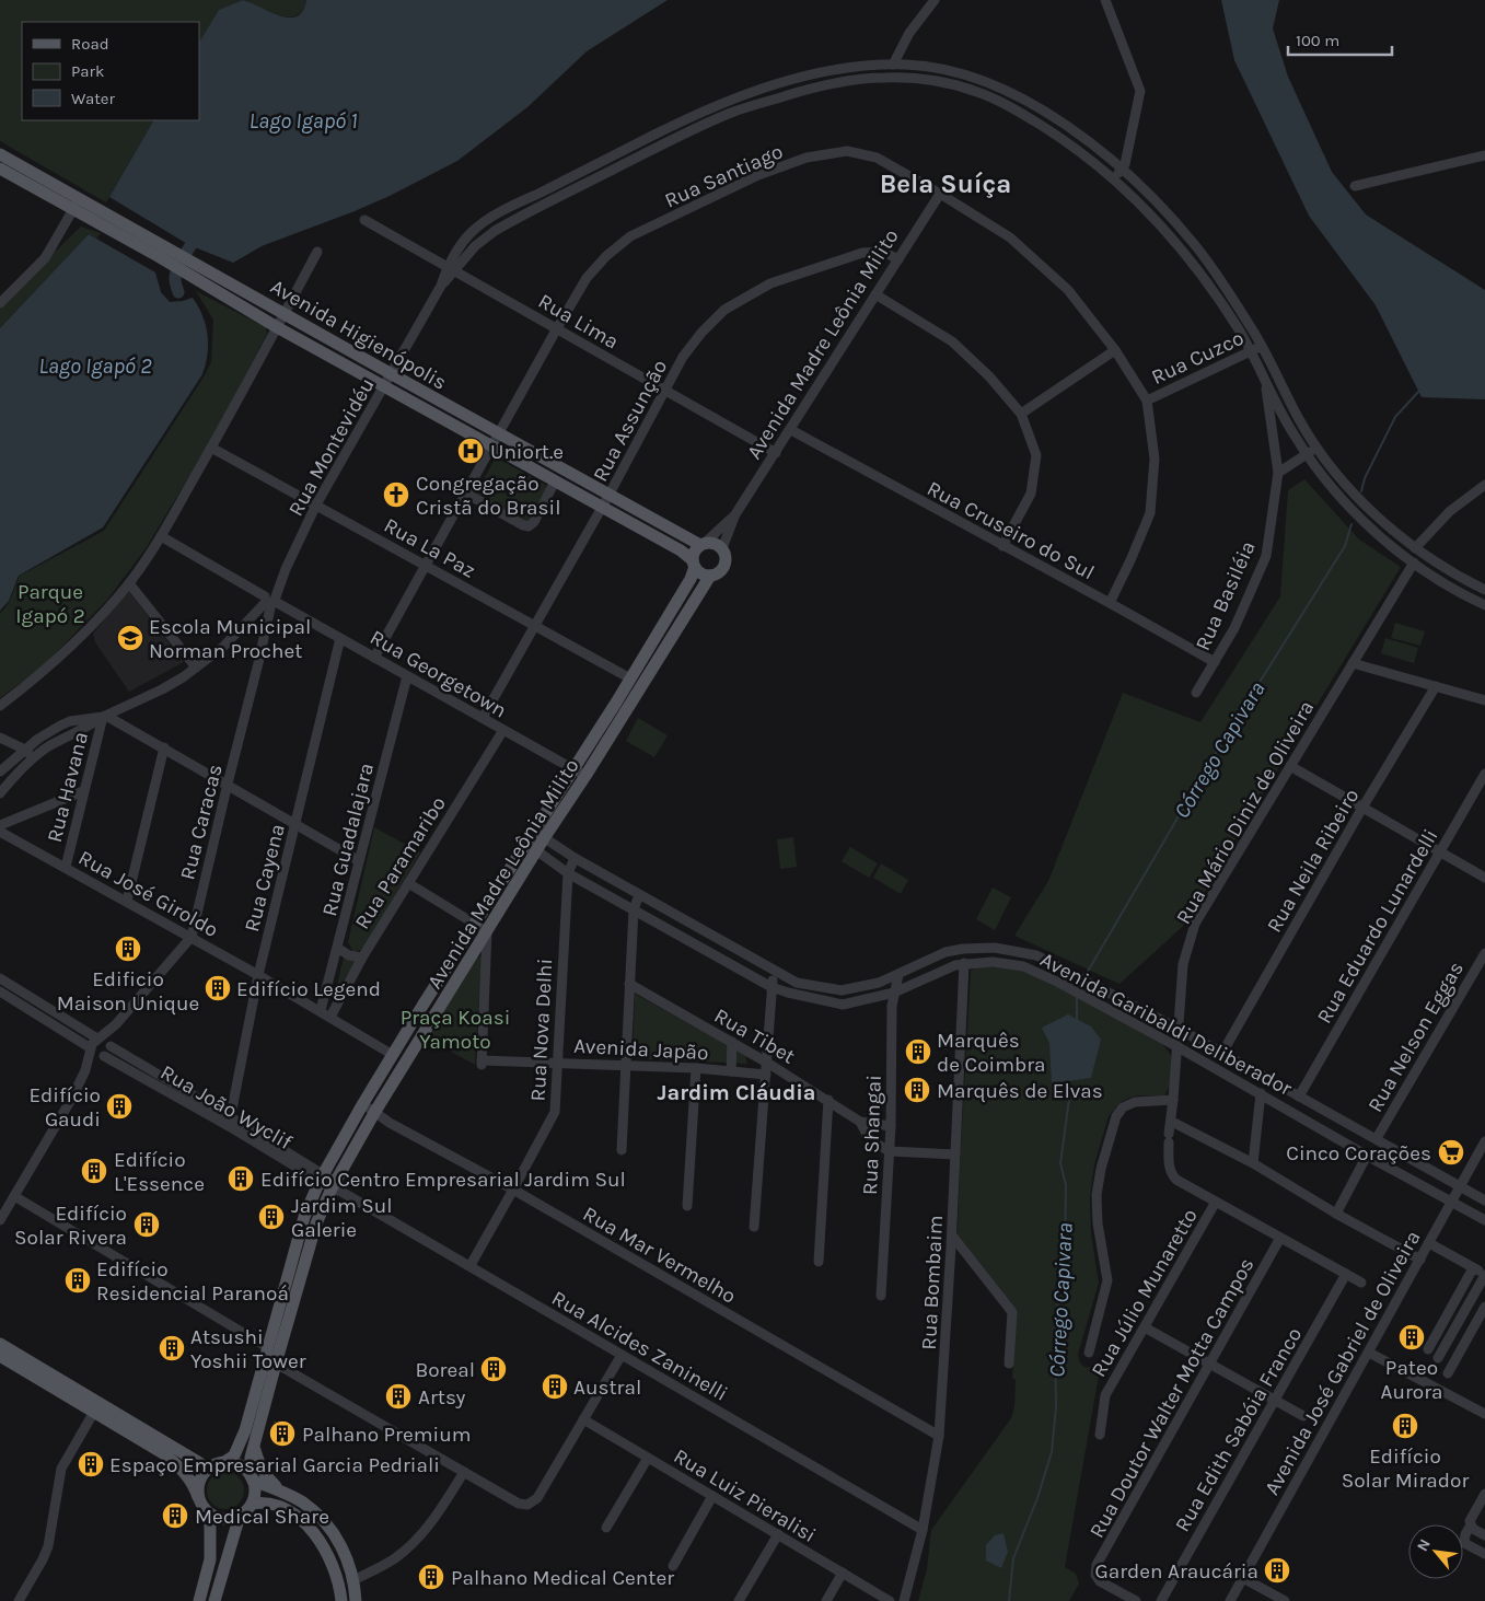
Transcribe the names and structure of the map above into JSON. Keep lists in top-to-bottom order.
{
  "streets": {
    "main road": ["Avenida Higienópolis", "Avenida Madre Leônia Milito"],
    "street": [
      "Rua Santiago",
      "Rua Lima",
      "Rua Cuzco",
      "Rua Assunção",
      "Rua Montevidéu",
      "Rua Cruseiro do Sul",
      "Rua La Paz",
      "Rua Basiléia",
      "Rua Georgetown",
      "Rua Havana",
      "Rua Mário Diniz de Oliveira",
      "Rua Caracas",
      "Rua Guadalajara",
      "Rua Neila Ribeiro",
      "Rua Paramaribo",
      "Rua Cayena",
      "Rua José Giroldo",
      "Rua Eduardo Lunardelli",
      "Avenida Garibaldi Deliberador",
      "Rua Nova Delhi",
      "Rua Tibet",
      "Rua Nelson Eggas",
      "Avenida Japão",
      "Rua João Wyclif",
      "Rua Shangai",
      "Rua Mar Vermelho",
      "Rua Bombaim",
      "Rua Júlio Munaretto",
      "Rua Alcides Zaninelli",
      "Avenida José Gabriel de Oliveira",
      "Rua Doutor Walter Motta Campos",
      "Rua Edith Sabóia Franco",
      "Rua Luiz Pieralisi"
    ]
  },
  "crossings": [
    ["Rua Santiago", "Rua Lima"],
    ["Rua Santiago", "Avenida Higienópolis"],
    ["Rua Santiago", "Avenida Madre Leônia Milito"],
    ["Rua Santiago", "Rua Cuzco"],
    ["Rua Santiago", "Rua Cruseiro do Sul"],
    ["Rua Santiago", "Rua La Paz"],
    ["Rua Santiago", "Rua Georgetown"],
    ["Rua Lima", "Avenida Madre Leônia Milito"],
    ["Rua Lima", "Rua Assunção"],
    ["Rua Lima", "Rua Montevidéu"],
    ["Avenida Higienópolis", "Avenida Madre Leônia Milito"],
    ["Avenida Higienópolis", "Rua Assunção"],
    ["Avenida Higienópolis", "Rua Montevidéu"],
    ["Avenida Madre Leônia Milito", "Rua Assunção"],
    ["Avenida Madre Leônia Milito", "Rua Cruseiro do Sul"],
    ["Avenida Madre Leônia Milito", "Rua La Paz"],
    ["Avenida Madre Leônia Milito", "Rua Georgetown"],
    ["Avenida Madre Leônia Milito", "Rua José Giroldo"],
    ["Avenida Madre Leônia Milito", "Avenida Garibaldi Deliberador"],
    ["Avenida Madre Leônia Milito", "Avenida Japão"],
    ["Avenida Madre Leônia Milito", "Rua João Wyclif"],
    ["Avenida Madre Leônia Milito", "Rua Mar Vermelho"],
    ["Avenida Madre Leônia Milito", "Rua Alcides Zaninelli"],
    ["Rua Assunção", "Rua La Paz"],
    ["Rua Assunção", "Rua Georgetown"],
    ["Rua Montevidéu", "Rua La Paz"],
    ["Rua Montevidéu", "Rua Georgetown"],
    ["Rua Montevidéu", "Rua Havana"],
    ["Rua Montevidéu", "Rua Caracas"],
    ["Rua Cruseiro do Sul", "Rua Basiléia"],
    ["Rua Georgetown", "Rua Caracas"],
    ["Rua Georgetown", "Rua Guadalajara"],
    ["Rua Georgetown", "Rua Paramaribo"],
    ["Rua Georgetown", "Rua Cayena"],
    ["Rua Havana", "Rua José Giroldo"],
    ["Rua Mário Diniz de Oliveira", "Avenida Garibaldi Deliberador"],
    ["Rua Mário Diniz de Oliveira", "Rua Júlio Munaretto"],
    ["Rua Mário Diniz de Oliveira", "Rua Doutor Walter Motta Campos"],
    ["Rua Mário Diniz de Oliveira", "Rua Edith Sabóia Franco"],
    ["Rua Caracas", "Rua José Giroldo"],
    ["Rua Caracas", "Rua João Wyclif"],
    ["Rua Guadalajara", "Rua José Giroldo"],
    ["Rua Neila Ribeiro", "Avenida Garibaldi Deliberador"],
    ["Rua Paramaribo", "Rua José Giroldo"],
    ["Rua Cayena", "Rua José Giroldo"],
    ["Rua Cayena", "Rua João Wyclif"],
    ["Rua Eduardo Lunardelli", "Avenida Garibaldi Deliberador"],
    ["Avenida Garibaldi Deliberador", "Rua Nova Delhi"],
    ["Avenida Garibaldi Deliberador", "Rua Nelson Eggas"],
    ["Avenida Garibaldi Deliberador", "Rua Shangai"],
    ["Avenida Garibaldi Deliberador", "Rua Bombaim"],
    ["Avenida Garibaldi Deliberador", "Avenida José Gabriel de Oliveira"],
    ["Rua Nova Delhi", "Avenida Japão"],
    ["Rua Nova Delhi", "Rua Mar Vermelho"],
    ["Rua Nova Delhi", "Rua Alcides Zaninelli"],
    ["Rua Tibet", "Rua Shangai"],
    ["Rua João Wyclif", "Rua Alcides Zaninelli"],
    ["Rua Mar Vermelho", "Rua Bombaim"],
    ["Rua Bombaim", "Rua Alcides Zaninelli"]
  ],
  "districts": ["Bela Suíça", "Jardim Cláudia"],
  "water": ["Lago Igapó 1", "Lago Igapó 2", "Córrego Capivara"],
  "parks": ["Parque Igapó 2", "Praça Koasi Yamoto"],
  "places": {
    "hospital": ["Uniort.e"],
    "church": ["Congregação Cristã do Brasil"],
    "school or university": ["Escola Municipal Norman Prochet"],
    "building": [
      "Edificio Maison Unique",
      "Edifício Legend",
      "Marquês de Coimbra",
      "Marquês de Elvas",
      "Edifício Gaudi",
      "Edifício L'Essence",
      "Edifício Centro Empresarial Jardim Sul",
      "Jardim Sul Galerie",
      "Edifício Solar Rivera",
      "Edifício Residencial Paranoá",
      "Pateo Aurora",
      "Atsushi Yoshii Tower",
      "Boreal",
      "Austral",
      "Artsy",
      "Edifício Solar Mirador",
      "Palhano Premium",
      "Espaço Empresarial Garcia Pedriali",
      "Medical Share",
      "Garden Araucária",
      "Palhano Medical Center"
    ],
    "supermarket": ["Cinco Corações"]
  },
  "legend": ["Road", "Park", "Water"],
  "scale_bar": "100 m",
  "north": "top left"
}
